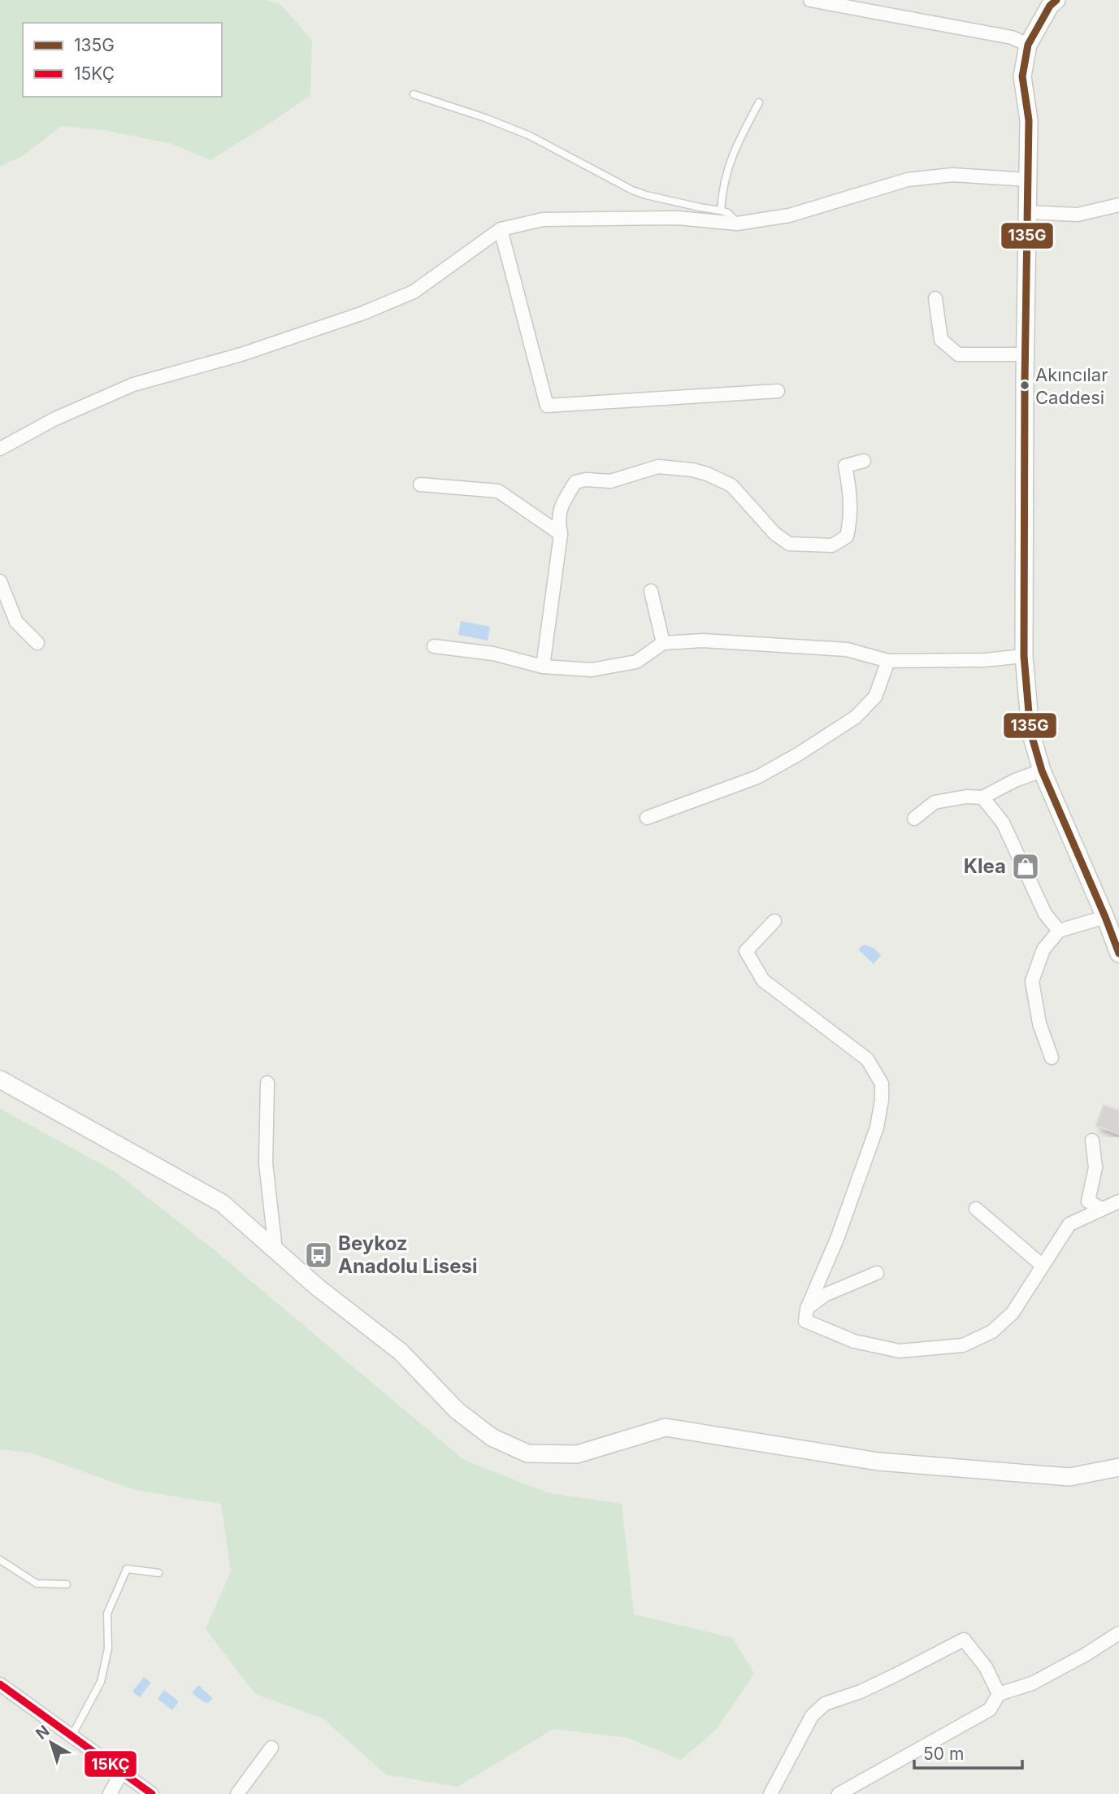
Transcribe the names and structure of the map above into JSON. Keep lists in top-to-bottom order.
{
  "places": {
    "other": ["Akıncılar Caddesi"],
    "shop": ["Klea"],
    "bus stop": ["Beykoz Anadolu Lisesi"]
  },
  "lines": ["transit line 135G", "transit line 15KÇ"],
  "legend": ["135G", "15KÇ"],
  "scale_bar": "50 m",
  "north": "top left"
}
